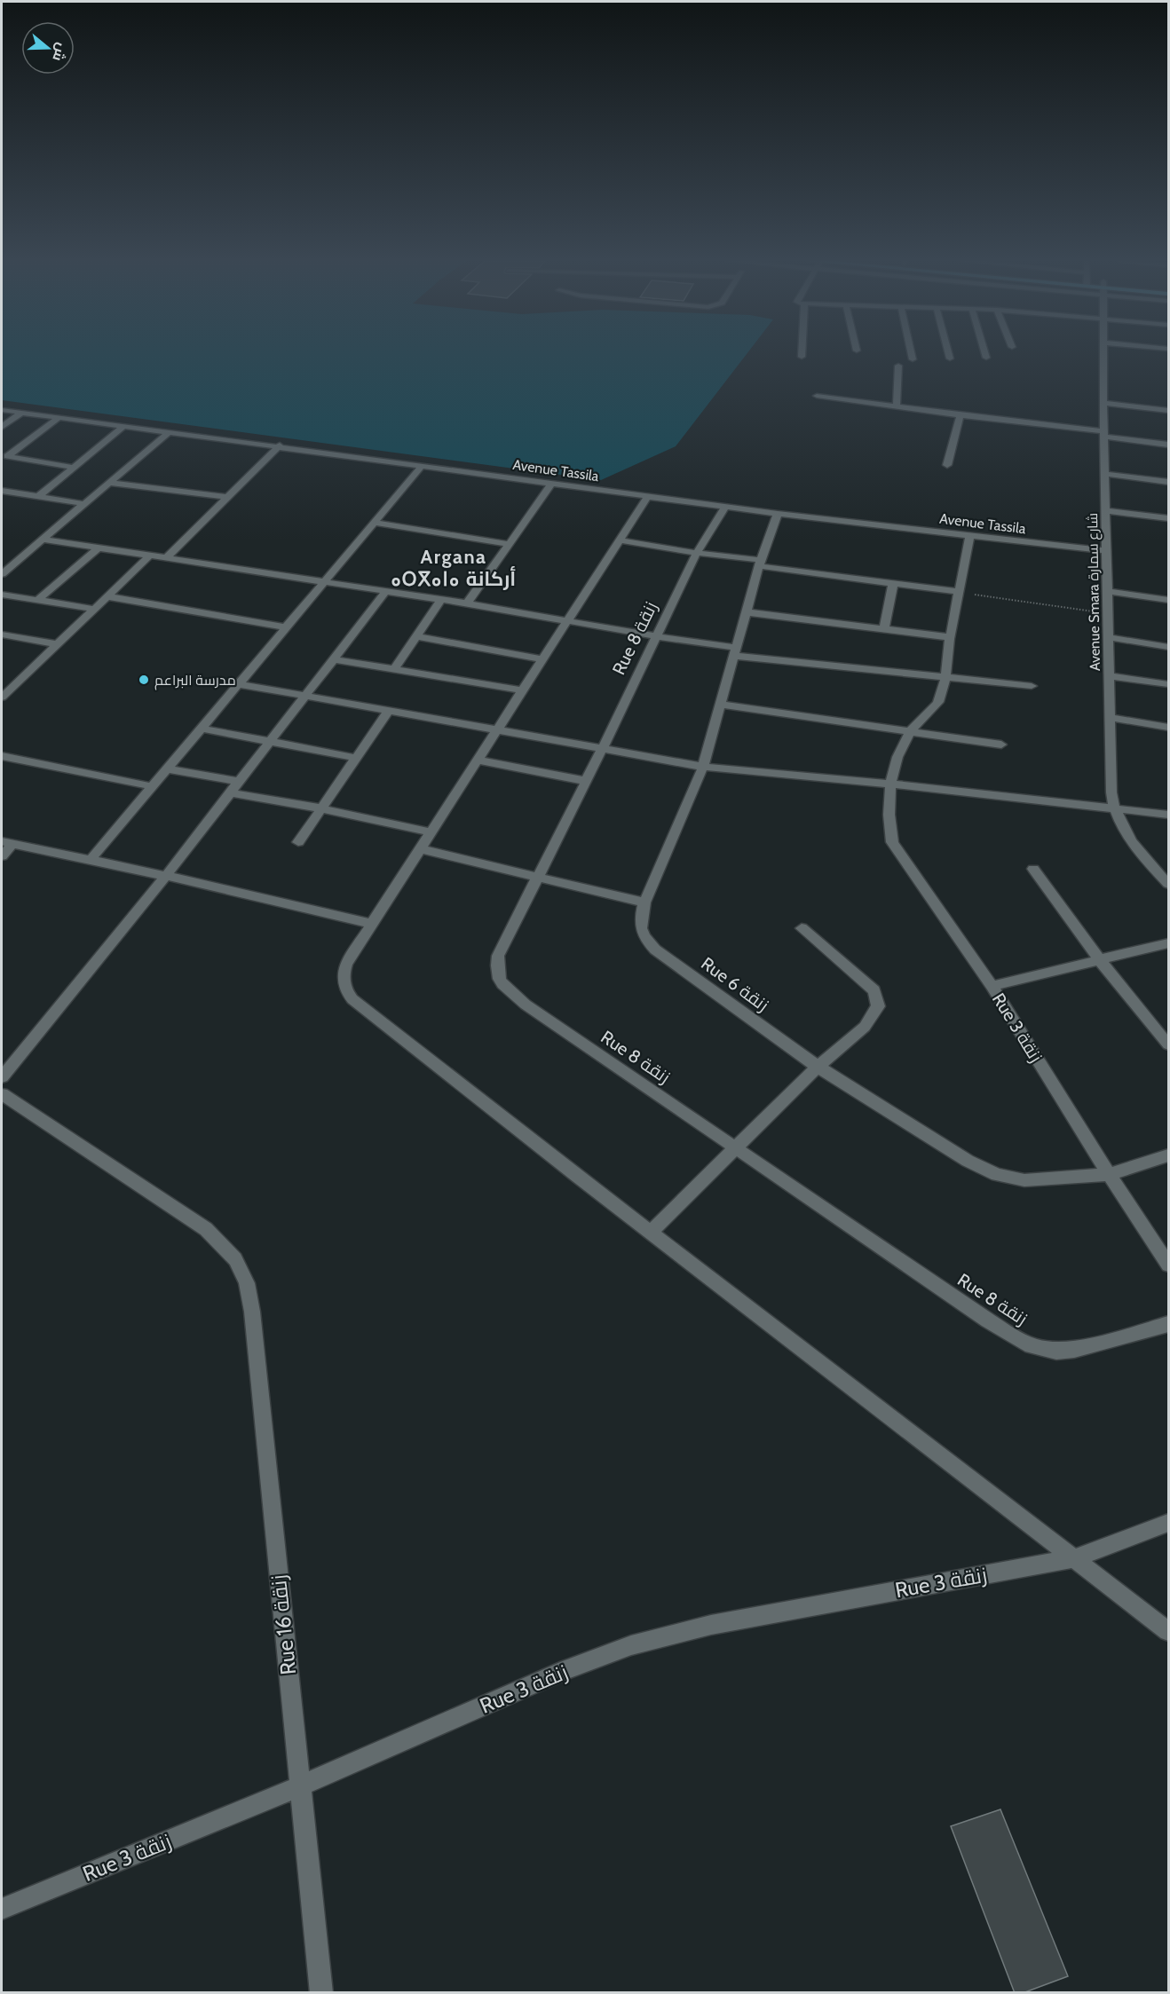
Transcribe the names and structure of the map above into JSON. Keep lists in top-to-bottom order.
{
  "streets": {
    "street": [
      "Avenue Tassila",
      "Avenue Smara شارع سمارة",
      "Rue 8 زنقة",
      "Rue 6 زنقة",
      "Rue 3 زنقة",
      "Rue 16 زنقة"
    ]
  },
  "crossings": [
    ["Avenue Tassila", "Avenue Smara شارع سمارة"],
    ["Avenue Tassila", "Rue 8 زنقة"],
    ["Avenue Tassila", "Rue 6 زنقة"],
    ["Rue 6 زنقة", "Rue 3 زنقة"],
    ["Rue 3 زنقة", "Rue 16 زنقة"]
  ],
  "districts": ["Argana ⴰⵔⴳⴰⵏⴰ أركانة"],
  "places": ["مدرسة البراعم"],
  "north": "right"
}
